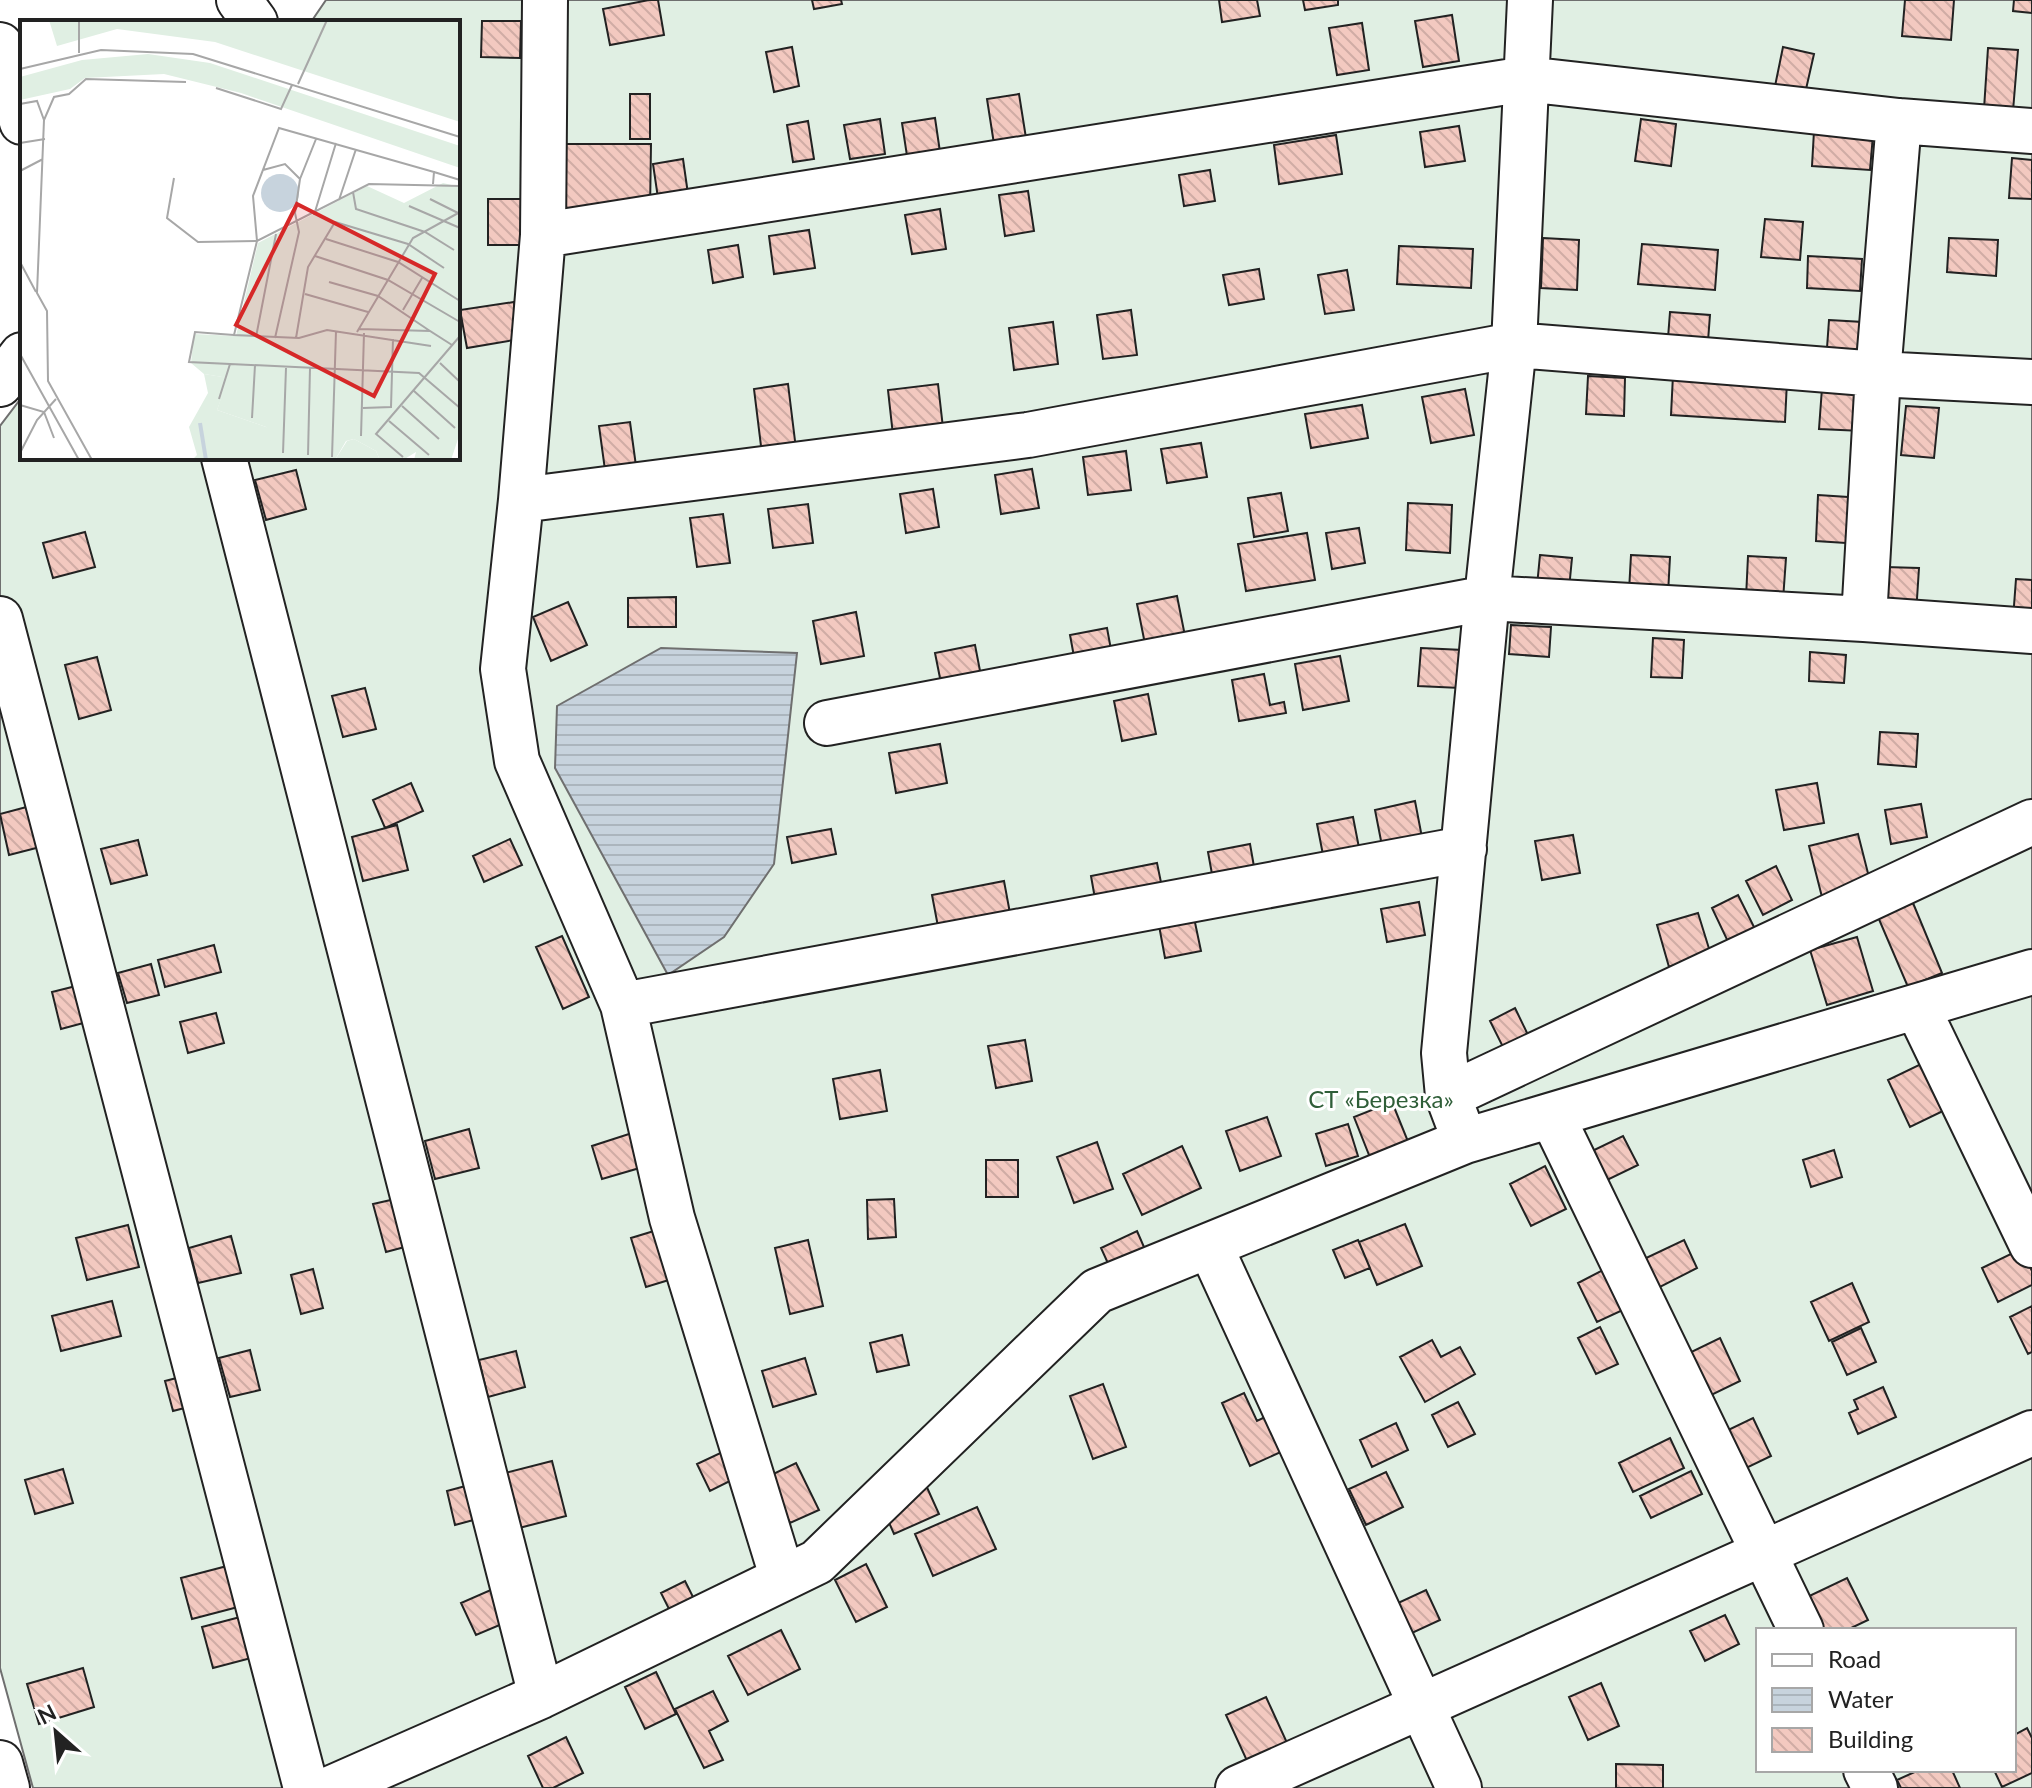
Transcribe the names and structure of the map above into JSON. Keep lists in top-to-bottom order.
{
  "parks": ["СТ «Березка»"],
  "legend": ["Road", "Water", "Building"],
  "north": "top left"
}
